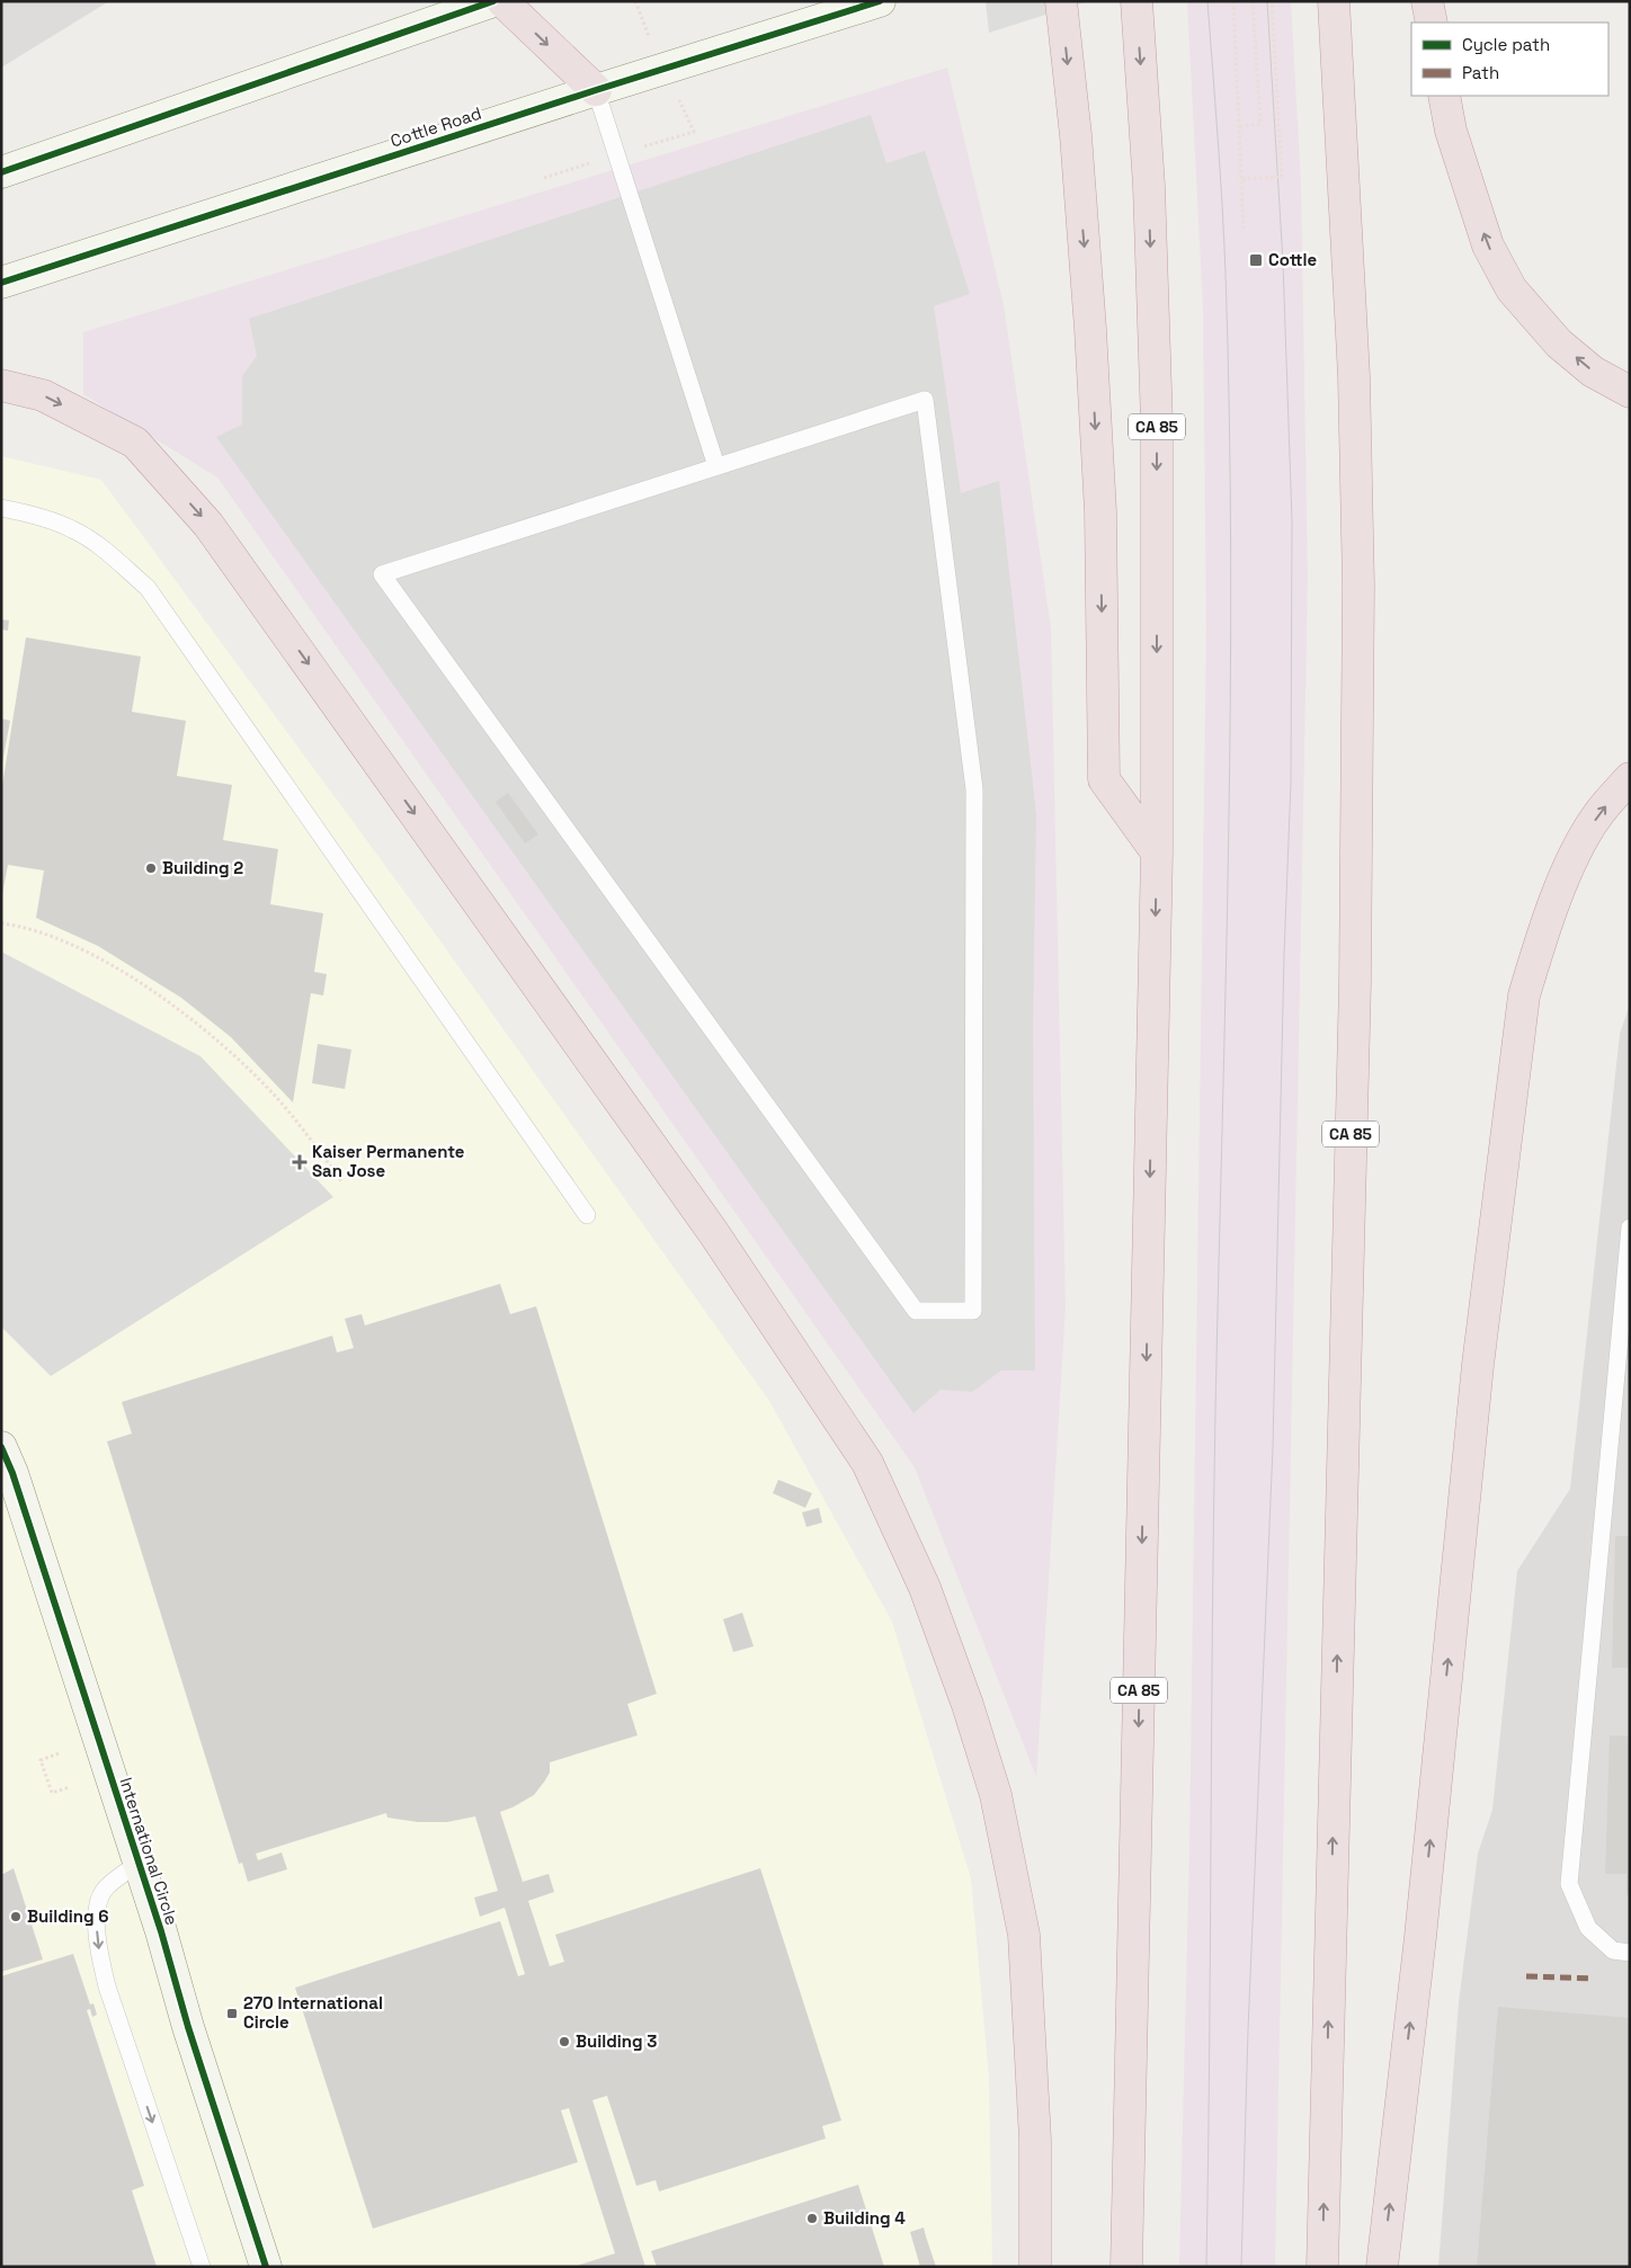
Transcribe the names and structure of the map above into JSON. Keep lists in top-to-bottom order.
{
  "streets": {
    "highway": ["CA 85"],
    "main road": ["Cottle Road", "International Circle"]
  },
  "places": {
    "transit": ["Cottle", "270 International Circle"],
    "other": [
      "Building 2",
      "Building 6",
      "Building 3",
      "Building 4"
    ],
    "health": ["Kaiser Permanente San Jose"]
  },
  "legend": ["Cycle path", "Path"]
}
